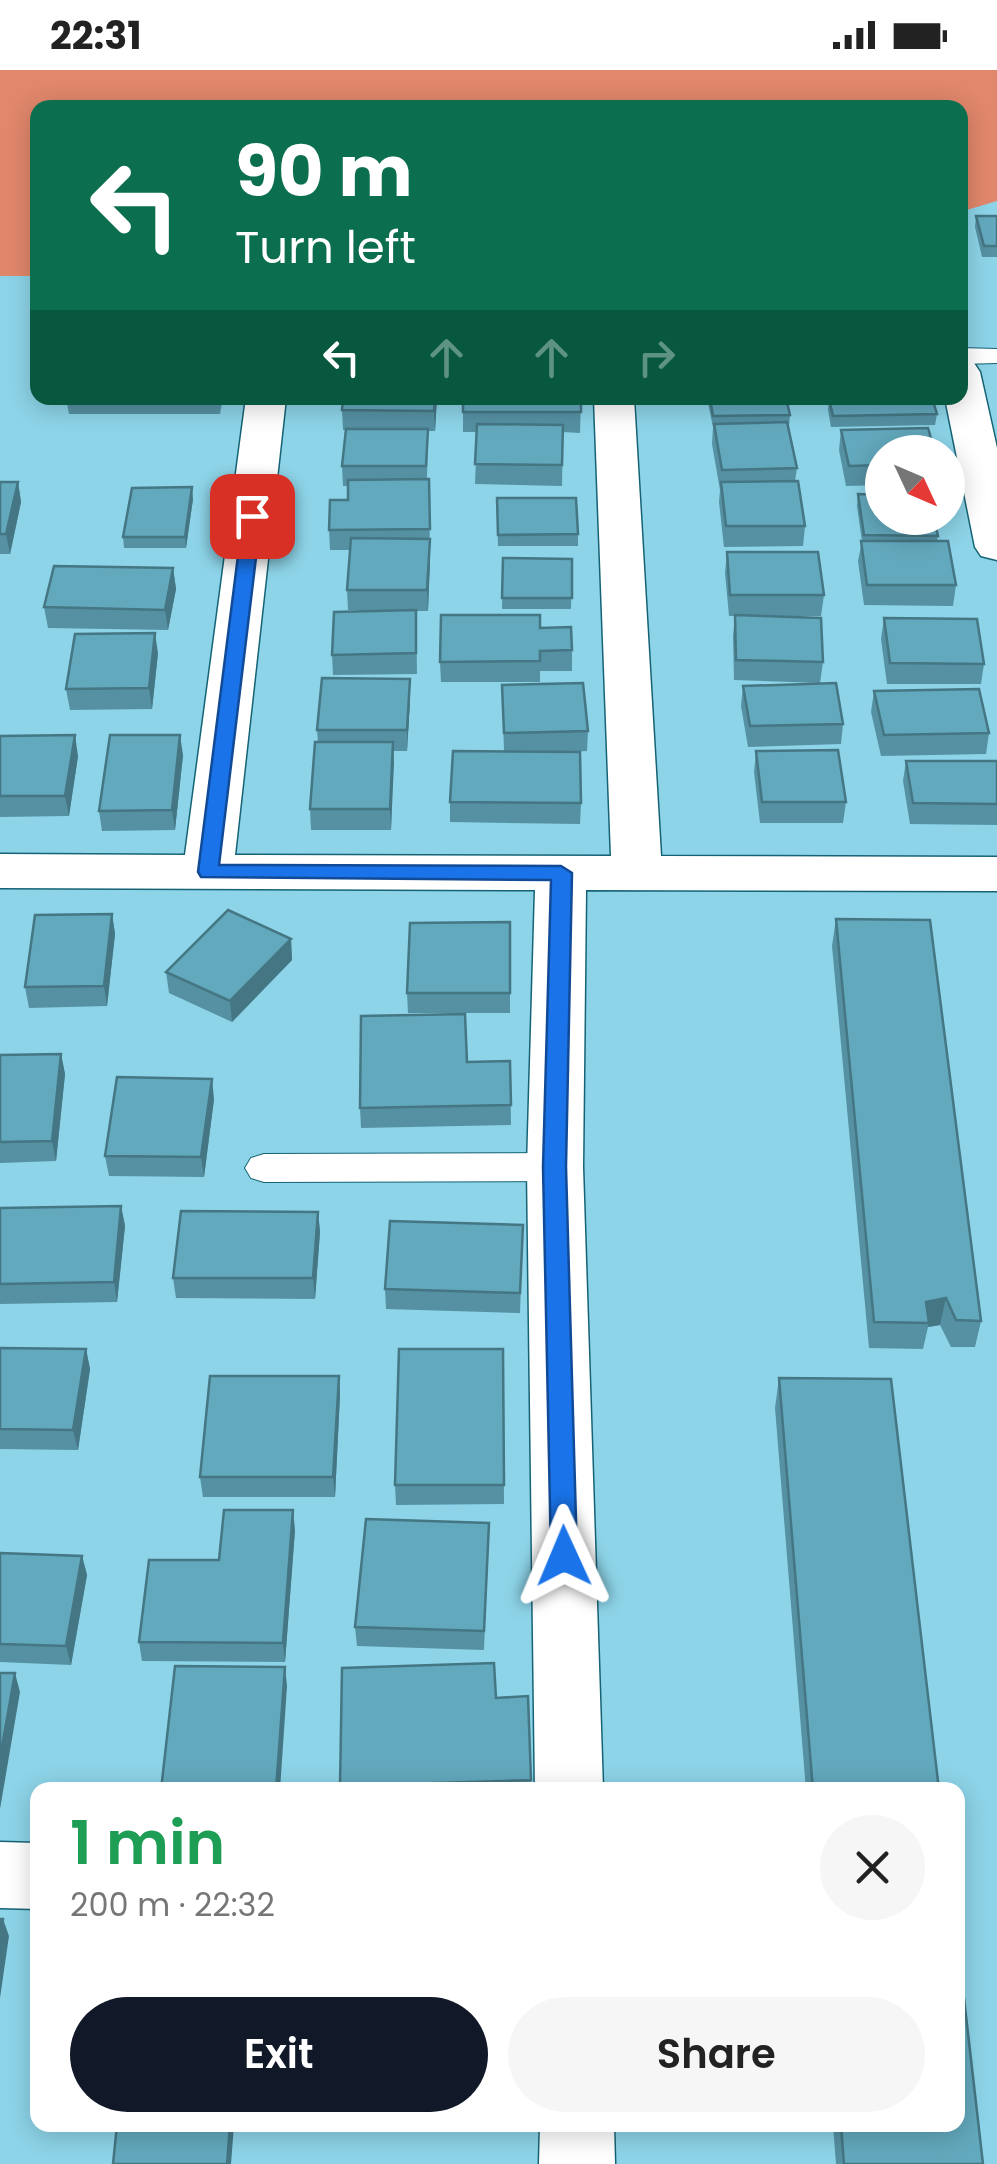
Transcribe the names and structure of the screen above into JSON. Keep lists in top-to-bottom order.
{
  "north": "bottom right",
  "page": {
    "status": "22:31",
    "turn": ["90 m", "Turn left"],
    "heading": ["1 min", "200 m · 22:32"],
    "buttons": ["Exit", "Share"]
  }
}
